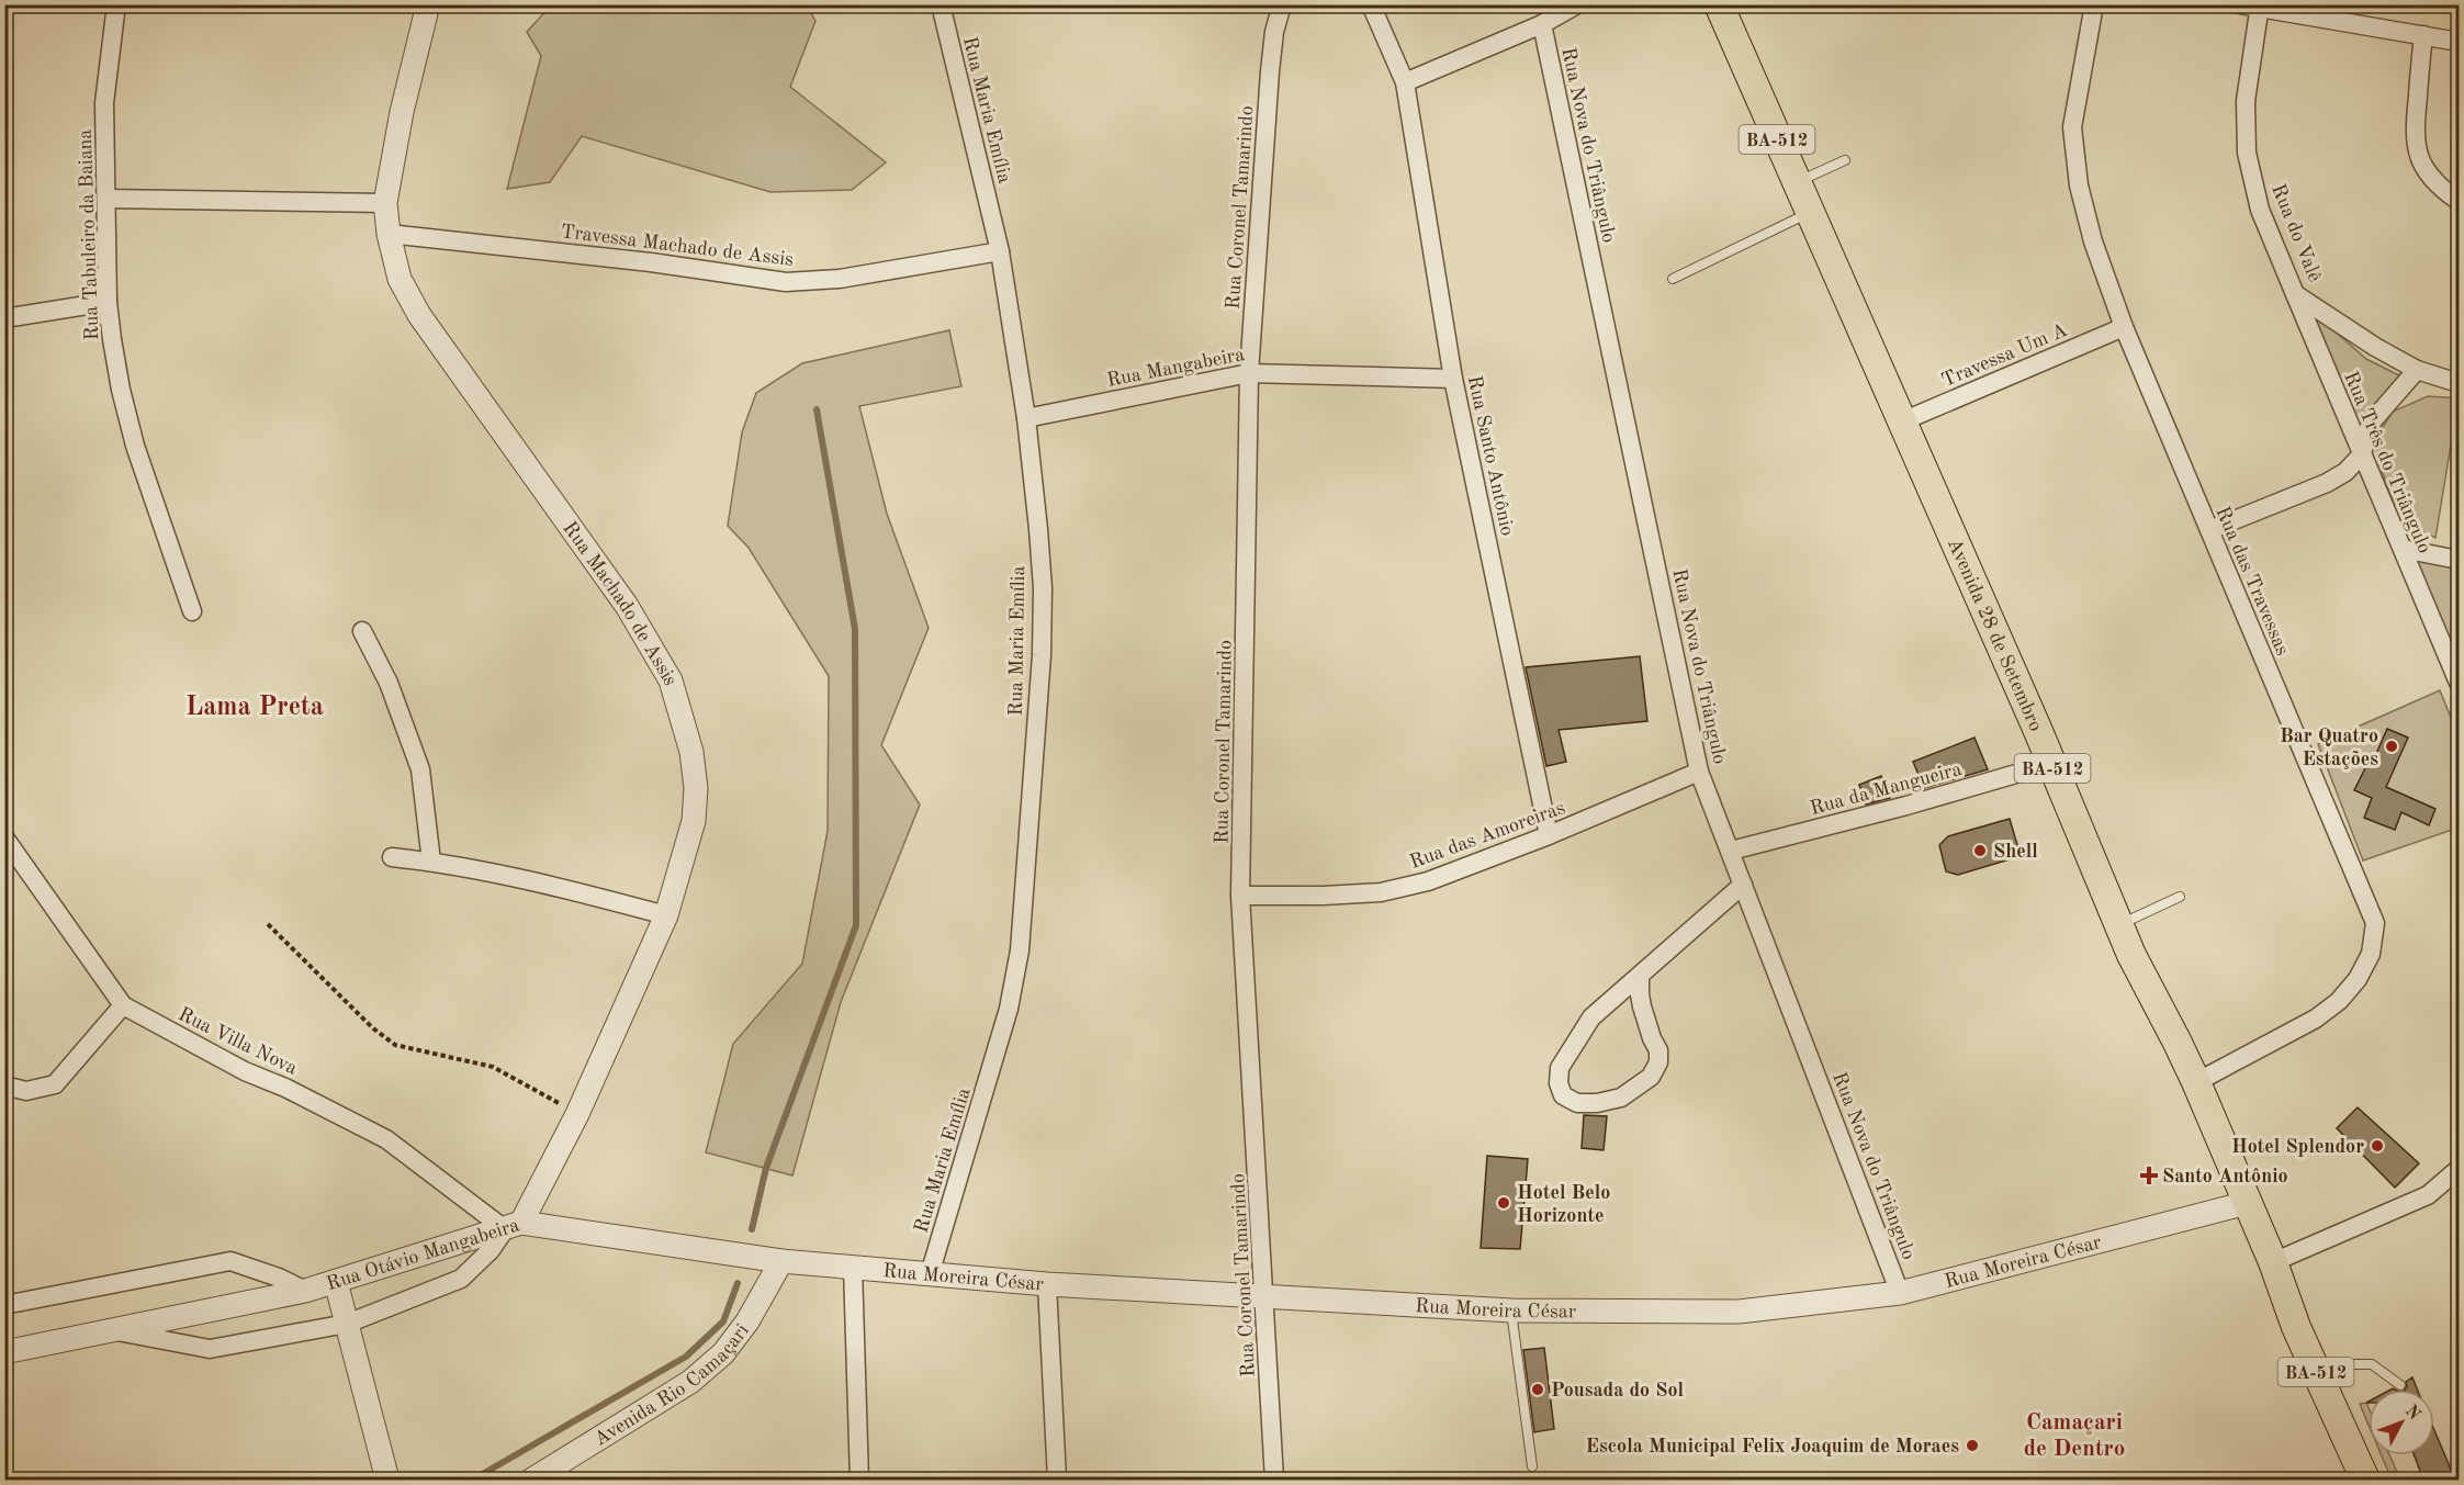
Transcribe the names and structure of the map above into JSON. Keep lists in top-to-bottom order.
{
  "streets": {
    "main road": ["BA-512", "Avenida 28 de Setembro"],
    "street": [
      "Rua Maria Emília",
      "Rua Nova do Triângulo",
      "Rua Coronel Tamarindo",
      "Rua do Valê",
      "Rua Tabuleiro da Baiana",
      "Travessa Machado de Assis",
      "Travessa Um A",
      "Rua Mangabeira",
      "Rua Santo Antônio",
      "Rua Três do Triângulo",
      "Rua das Travessas",
      "Rua Machado de Assis",
      "Rua da Mangueira",
      "Rua das Amoreiras",
      "Rua Villa Nova",
      "Rua Otávio Mangabeira",
      "Rua Moreira César",
      "Avenida Rio Camaçari"
    ]
  },
  "crossings": [
    ["Rua Maria Emília", "Travessa Machado de Assis"],
    ["Rua Maria Emília", "Rua Mangabeira"],
    ["Rua Maria Emília", "Rua Moreira César"],
    ["Rua Nova do Triângulo", "Rua da Mangueira"],
    ["Rua Nova do Triângulo", "Rua das Amoreiras"],
    ["Rua Nova do Triângulo", "Rua Moreira César"],
    ["Rua Coronel Tamarindo", "Rua Mangabeira"],
    ["Rua Coronel Tamarindo", "Rua das Amoreiras"],
    ["Rua Coronel Tamarindo", "Rua Moreira César"],
    ["Rua do Valê", "Rua Três do Triângulo"],
    ["Travessa Machado de Assis", "Rua Machado de Assis"],
    ["Travessa Um A", "Rua das Travessas"],
    ["Travessa Um A", "Avenida 28 de Setembro"],
    ["Rua Mangabeira", "Rua Santo Antônio"],
    ["Rua Santo Antônio", "Rua das Amoreiras"],
    ["Rua das Travessas", "Avenida 28 de Setembro"],
    ["Rua Machado de Assis", "Rua Villa Nova"],
    ["Rua Machado de Assis", "Rua Otávio Mangabeira"],
    ["Avenida 28 de Setembro", "Rua da Mangueira"],
    ["Avenida 28 de Setembro", "Rua Moreira César"],
    ["Rua Villa Nova", "Rua Otávio Mangabeira"],
    ["Rua Otávio Mangabeira", "Rua Moreira César"],
    ["Rua Moreira César", "Avenida Rio Camaçari"]
  ],
  "districts": ["Lama Preta", "Camaçari de Dentro"],
  "places": {
    "other": [
      "Bar Quatro Estações",
      "Shell",
      "Hotel Splendor",
      "Hotel Belo Horizonte",
      "Pousada do Sol",
      "Escola Municipal Felix Joaquim de Moraes"
    ],
    "health": ["Santo Antônio"]
  },
  "north": "top right"
}
